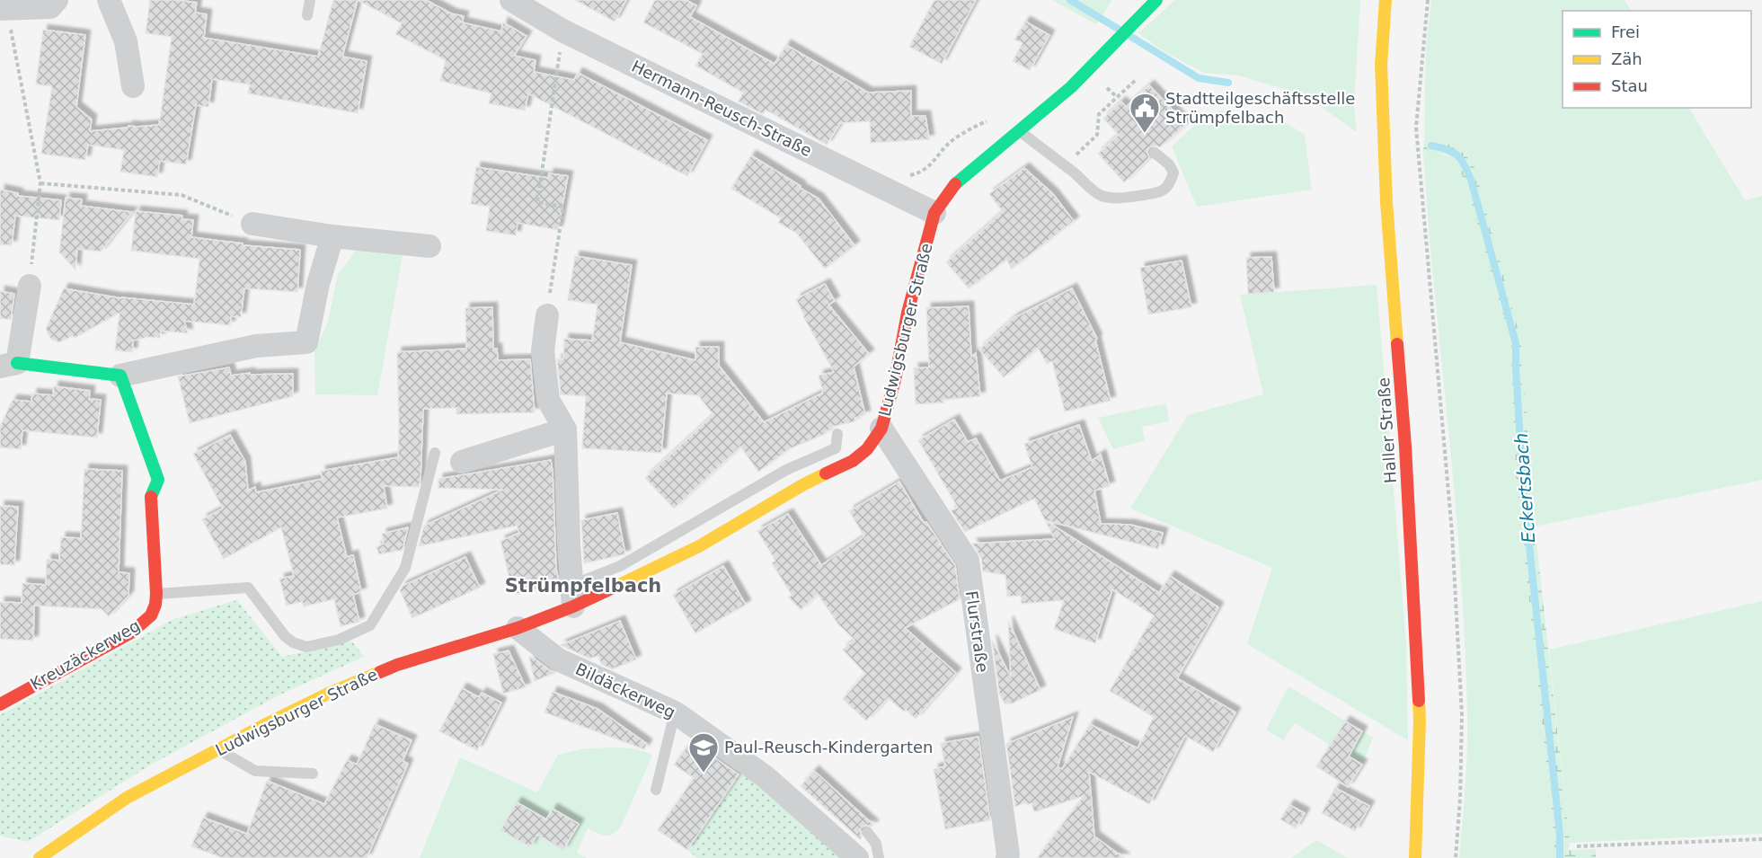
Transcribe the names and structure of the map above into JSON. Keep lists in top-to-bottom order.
{
  "streets": {
    "street": [
      "Hermann-Reusch-Straße",
      "Ludwigsburger Straße",
      "Haller Straße",
      "Flurstraße",
      "Kreuzäckerweg",
      "Bildäckerweg"
    ]
  },
  "crossings": [
    ["Hermann-Reusch-Straße", "Ludwigsburger Straße"],
    ["Ludwigsburger Straße", "Flurstraße"],
    ["Ludwigsburger Straße", "Bildäckerweg"]
  ],
  "districts": ["Strümpfelbach"],
  "water": ["Eckertsbach"],
  "places": {
    "public building": ["Stadtteilgeschäftsstelle Strümpfelbach"],
    "school or university": ["Paul-Reusch-Kindergarten"]
  },
  "legend": ["Frei", "Zäh", "Stau"]
}
